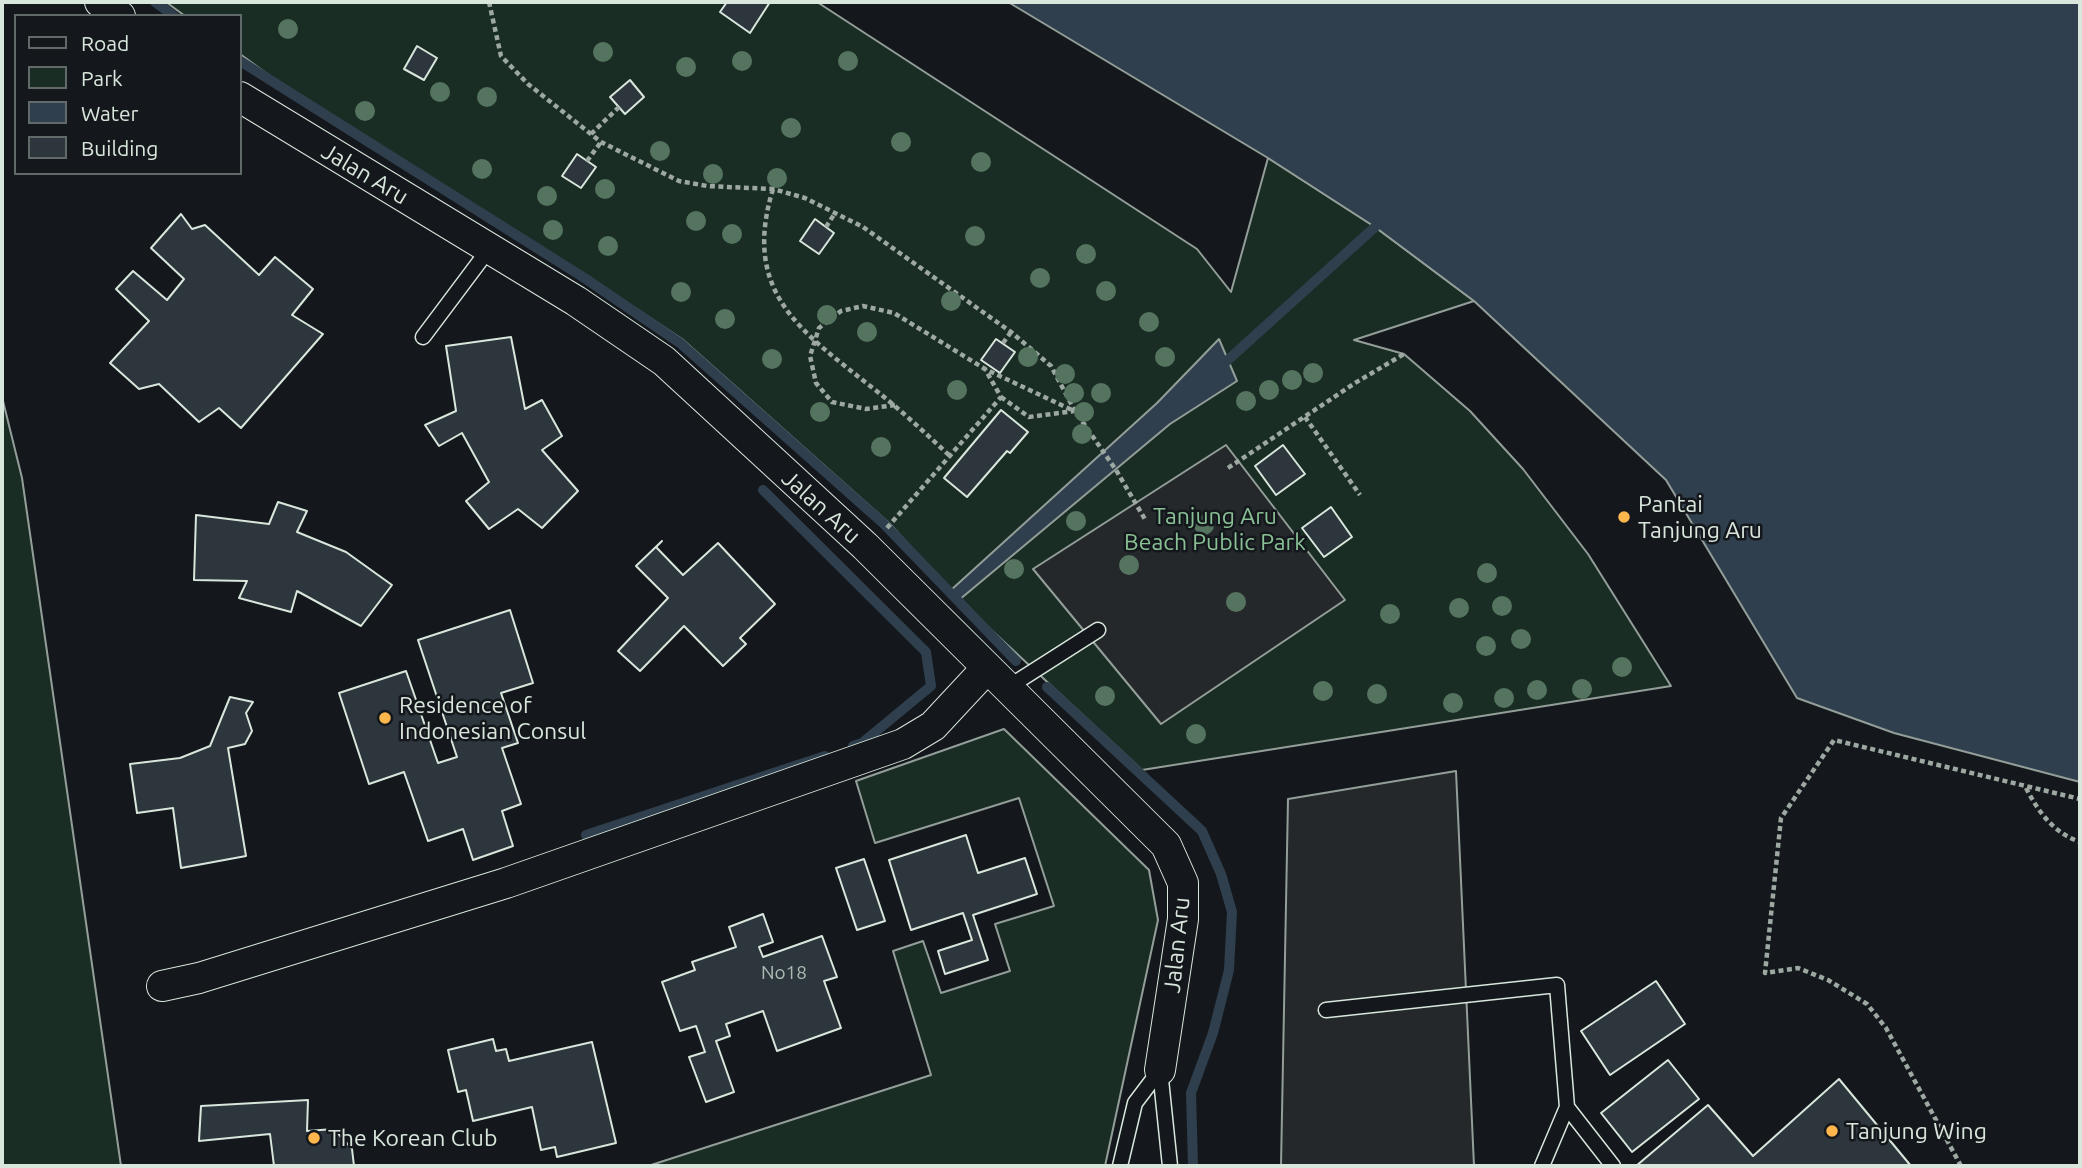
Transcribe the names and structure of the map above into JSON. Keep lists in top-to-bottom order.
{
  "streets": {
    "street": ["Jalan Aru"]
  },
  "parks": ["Tanjung Aru Beach Public Park"],
  "places": [
    "Pantai Tanjung Aru",
    "Residence of Indonesian Consul",
    "Tanjung Wing",
    "The Korean Club"
  ],
  "house_numbers": ["No18"],
  "legend": [
    "Road",
    "Park",
    "Water",
    "Building"
  ]
}
